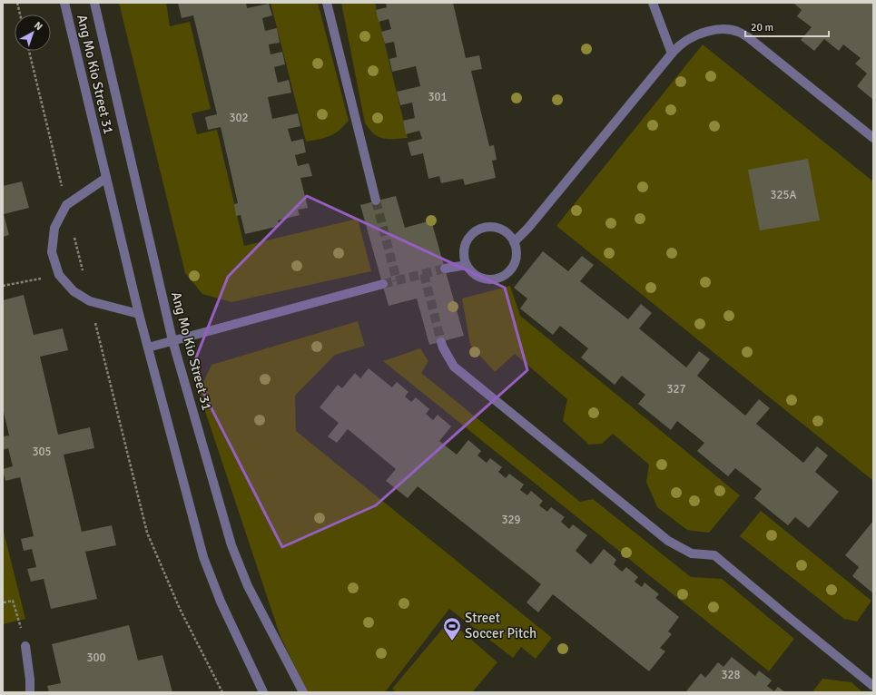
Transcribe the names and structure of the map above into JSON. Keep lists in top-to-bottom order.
{
  "streets": {
    "street": ["Ang Mo Kio Street 31"]
  },
  "places": {
    "sports": ["Street Soccer Pitch"]
  },
  "house_numbers": [
    "301",
    "302",
    "325A",
    "327",
    "305",
    "329",
    "300",
    "328"
  ],
  "scale_bar": "20 m",
  "north": "top right"
}
